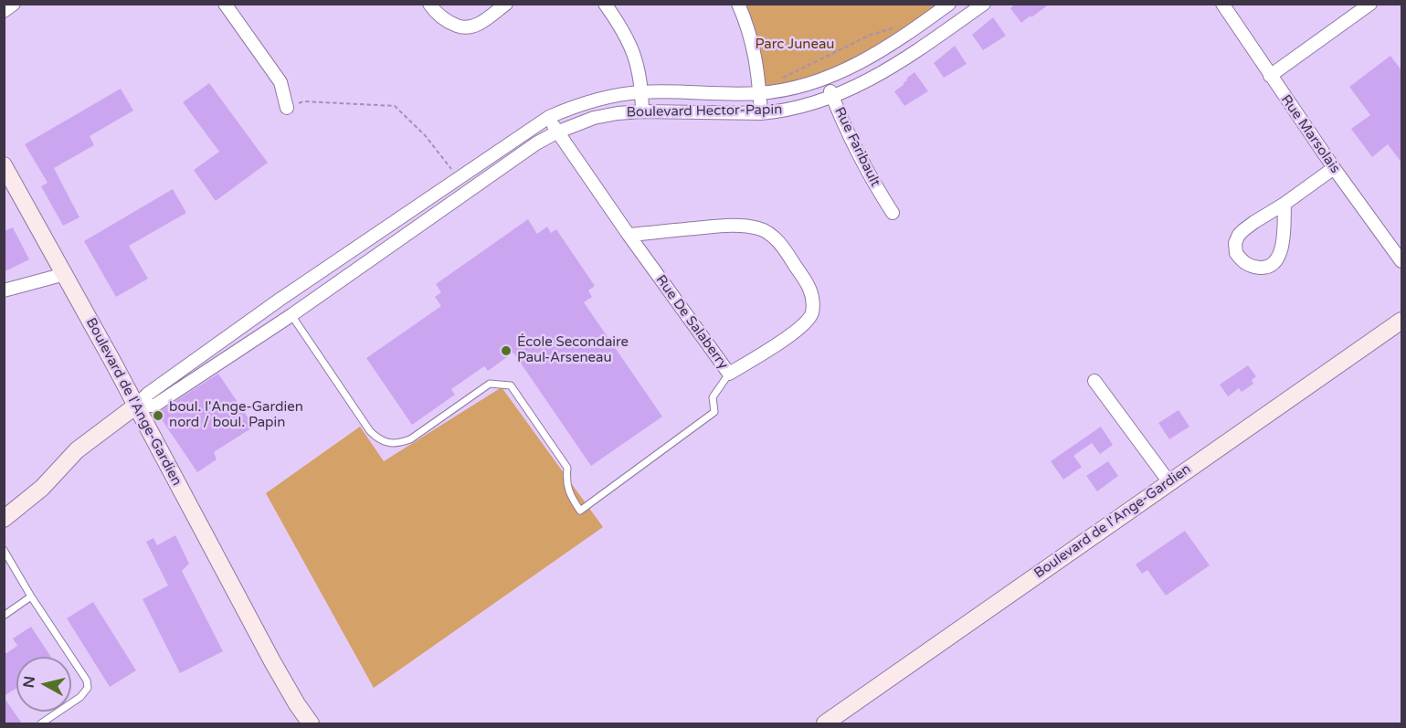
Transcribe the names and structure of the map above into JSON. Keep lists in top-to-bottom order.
{
  "streets": {
    "main road": ["Boulevard Hector-Papin", "Boulevard de l'Ange-Gardien"],
    "street": ["Rue Marsolais", "Rue Faribault", "Rue De Salaberry"]
  },
  "crossings": [
    ["Boulevard Hector-Papin", "Rue Faribault"],
    ["Boulevard Hector-Papin", "Rue De Salaberry"],
    ["Boulevard Hector-Papin", "Boulevard de l'Ange-Gardien"]
  ],
  "parks": ["Parc Juneau"],
  "places": ["École Secondaire Paul-Arseneau", "boul. l'Ange-Gardien nord / boul. Papin"],
  "north": "left"
}
